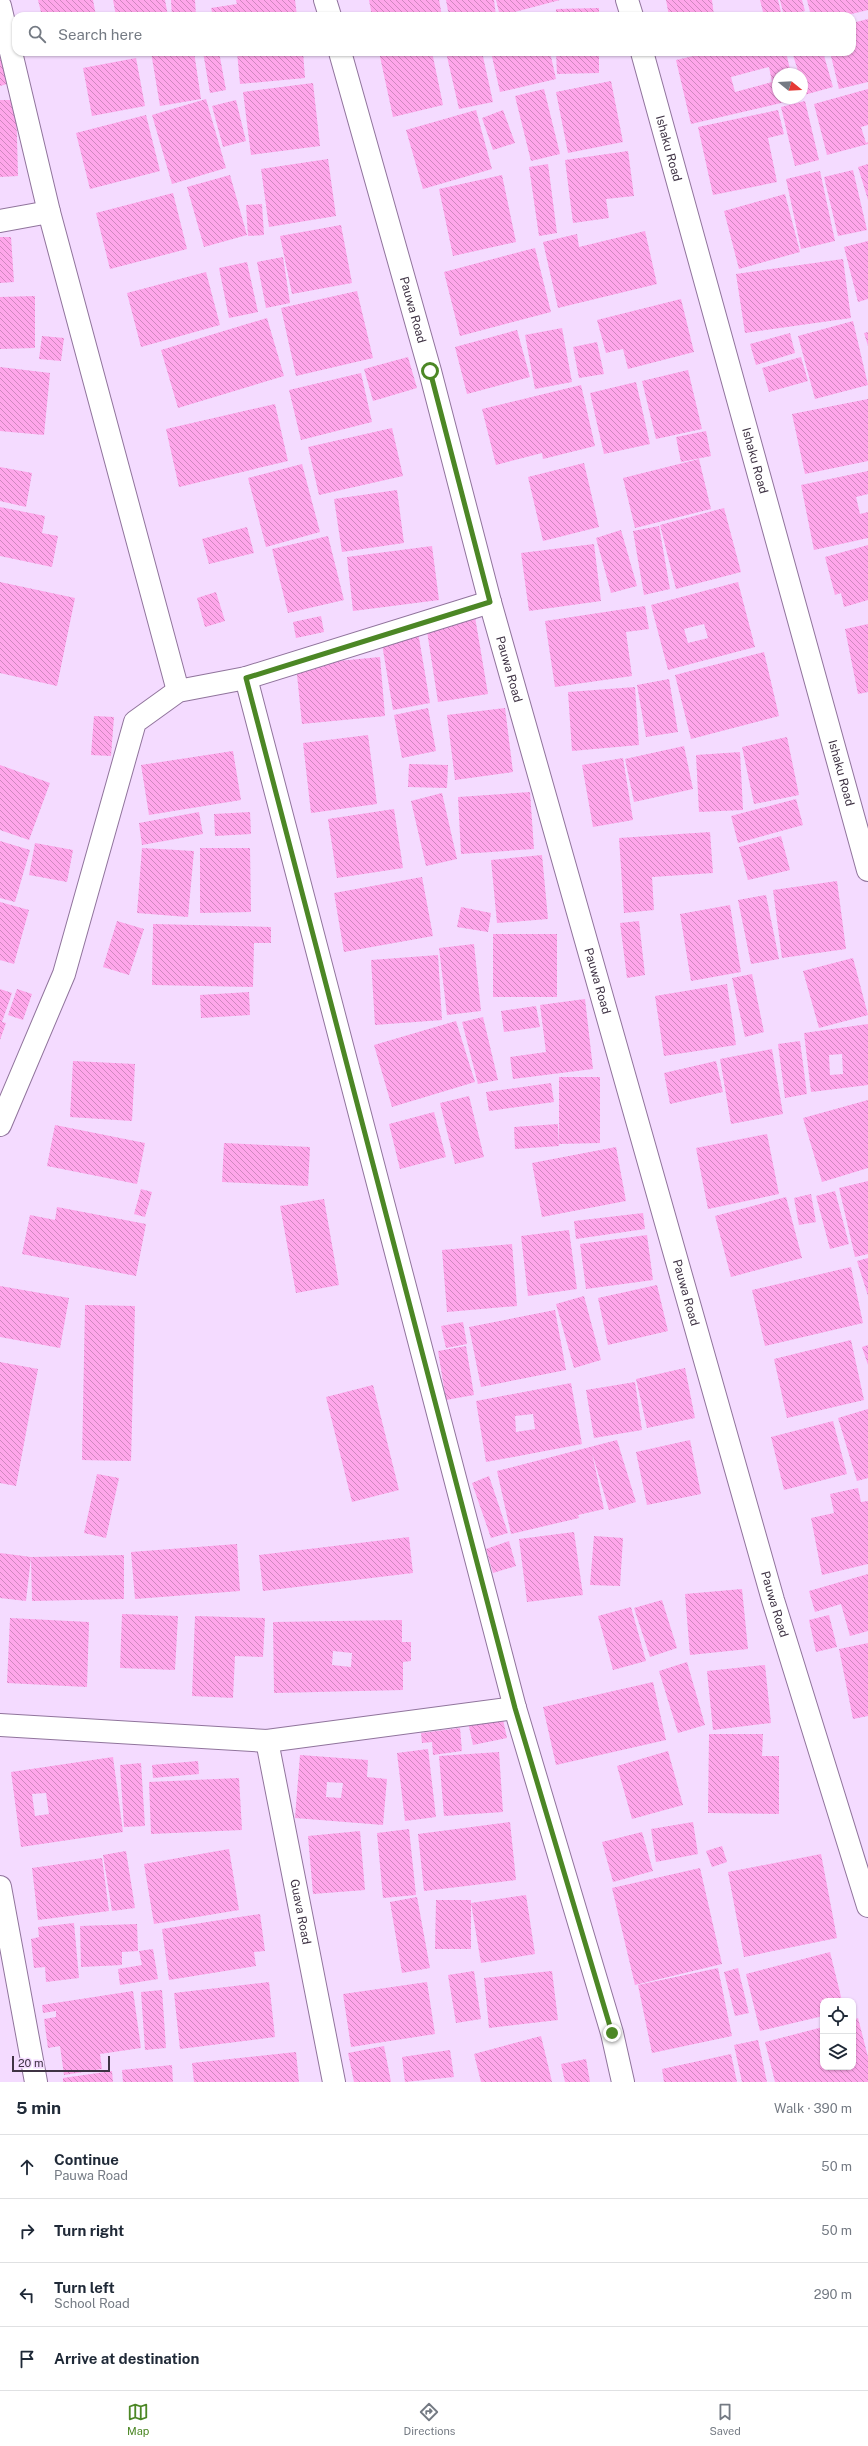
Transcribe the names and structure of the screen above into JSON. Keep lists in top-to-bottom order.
{
  "streets": {
    "street": ["Ishaku Road", "Pauwa Road", "Guava Road"]
  },
  "scale_bar": "20 m",
  "north": "right",
  "page": {
    "search": "Search here",
    "scale": "20 m",
    "heading": ["5 min", "Walk · 390 m"],
    "list": [
      ["Continue", "Pauwa Road", "50 m"],
      ["Turn right", "50 m"],
      ["Turn left", "School Road", "290 m"],
      "Arrive at destination"
    ],
    "nav": ["Map", "Directions", "Saved"]
  }
}
